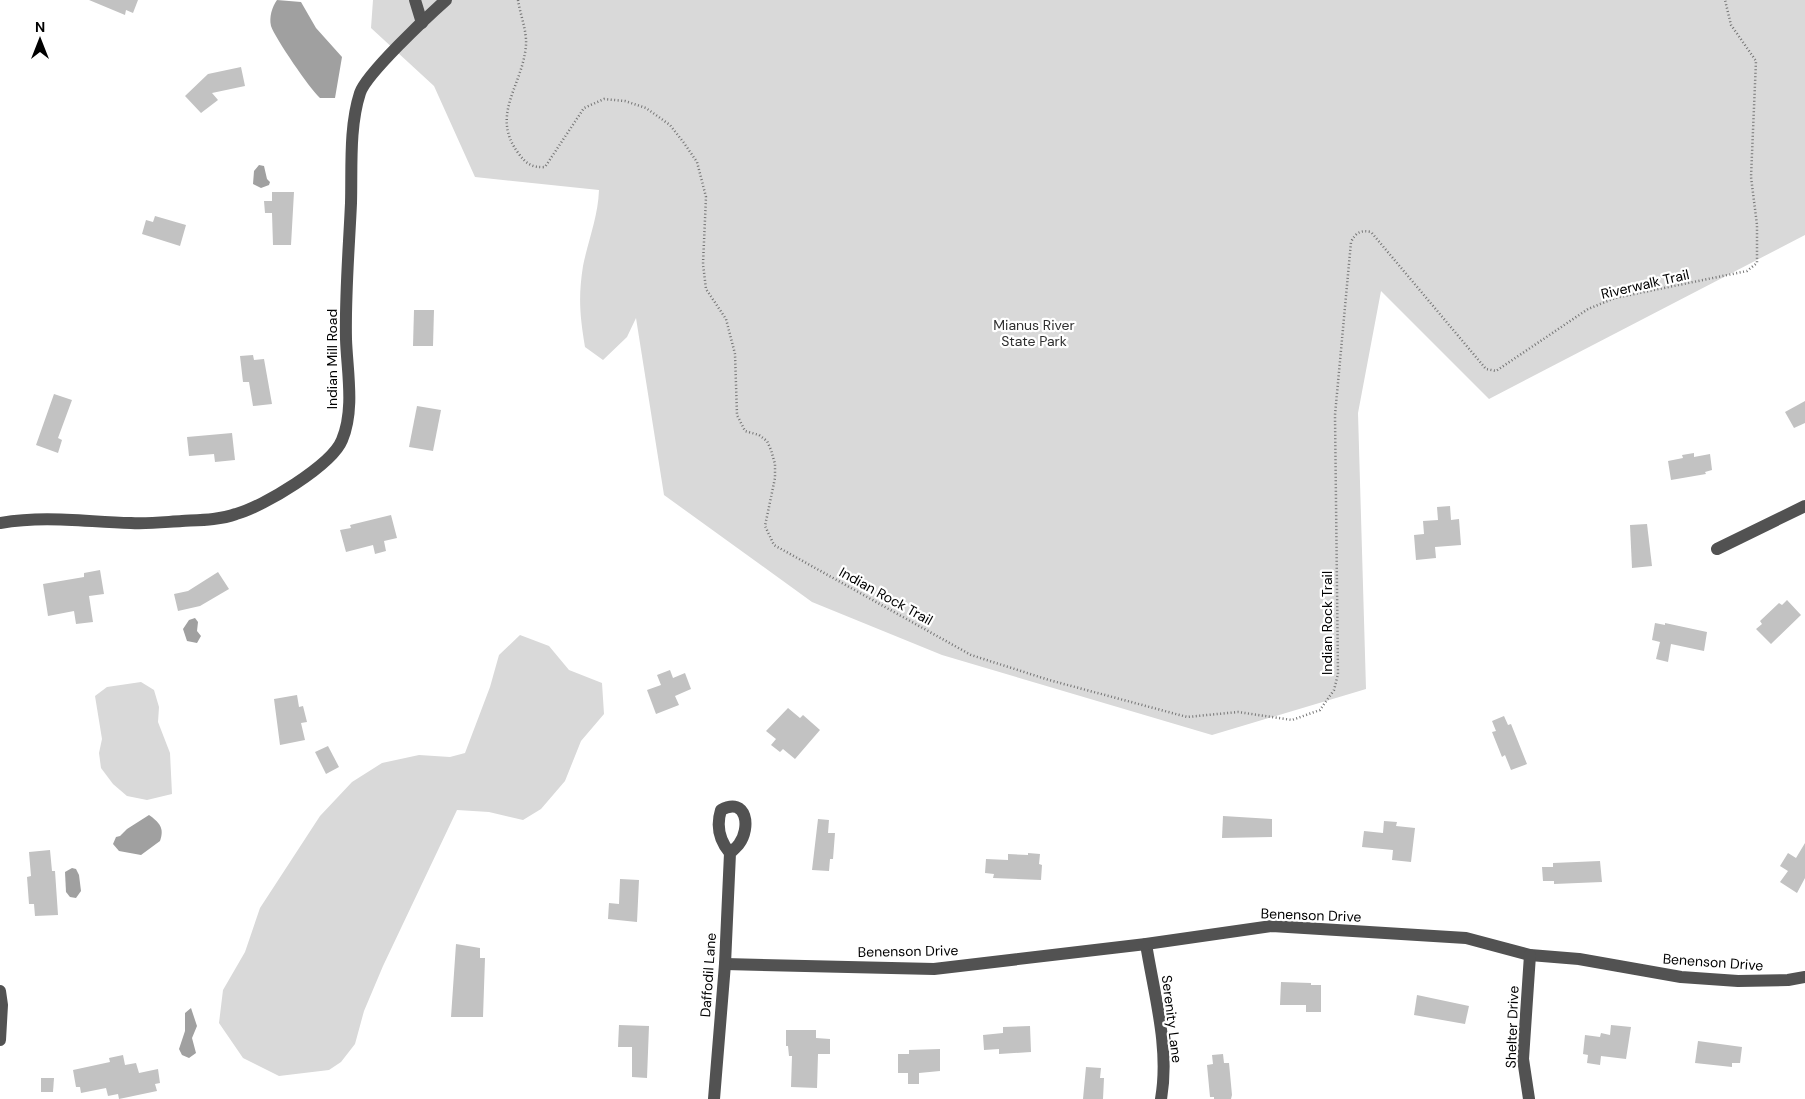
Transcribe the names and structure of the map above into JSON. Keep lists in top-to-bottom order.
{
  "streets": {
    "street": [
      "Indian Mill Road",
      "Benenson Drive",
      "Daffodil Lane",
      "Serenity Lane",
      "Shelter Drive"
    ],
    "path": ["Riverwalk Trail", "Indian Rock Trail"]
  },
  "crossings": [
    ["Riverwalk Trail", "Indian Rock Trail"],
    ["Benenson Drive", "Daffodil Lane"],
    ["Benenson Drive", "Serenity Lane"],
    ["Benenson Drive", "Shelter Drive"]
  ],
  "parks": ["Mianus River State Park"],
  "north": "top"
}
